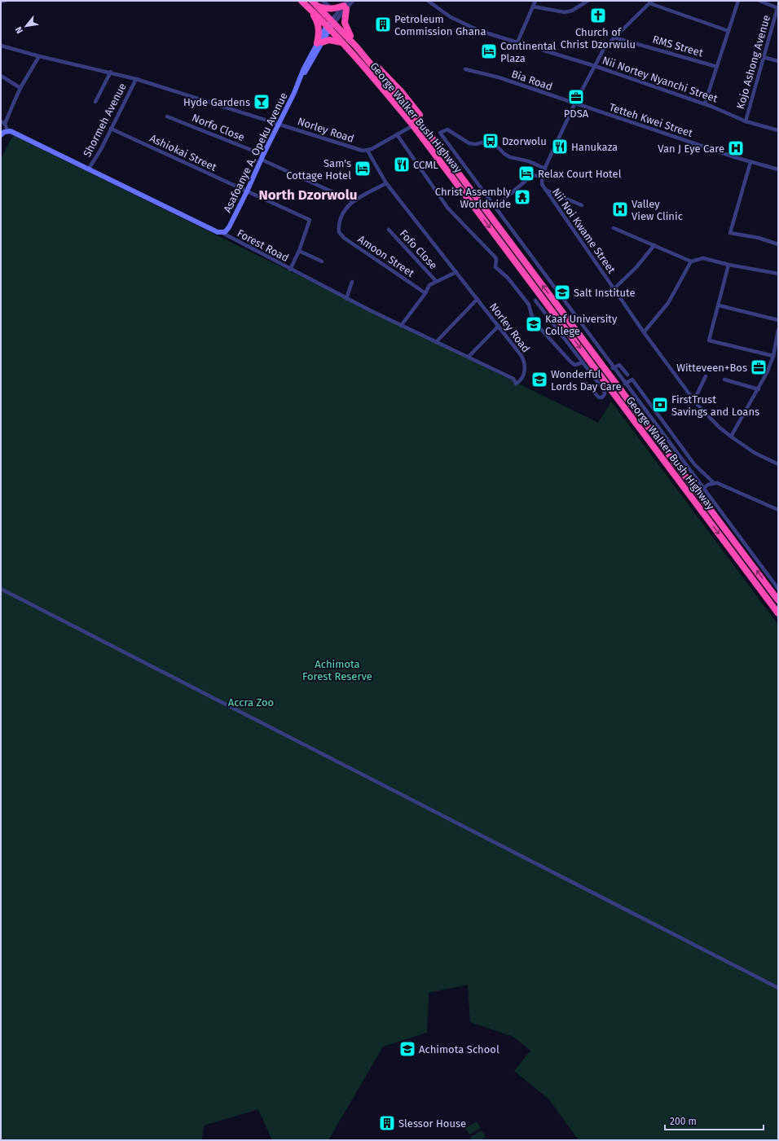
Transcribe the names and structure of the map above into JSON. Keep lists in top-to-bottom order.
{
  "streets": {
    "highway": ["George Walker Bush Highway"],
    "main road": ["Asafoanye A. Opeku Avenue", "Forest Road"],
    "street": [
      "RMS Street",
      "Kojo Ashong Avenue",
      "Nii Nortey Nyanchi Street",
      "Bia Road",
      "Shormeh Avenue",
      "Tetteh Kwei Street",
      "Norfo Close",
      "Norley Road",
      "Ashiokai Street",
      "Nii Noi Kwame Street",
      "Fofo Close",
      "Amoon Street"
    ]
  },
  "crossings": [
    ["Kojo Ashong Avenue", "Nii Nortey Nyanchi Street"],
    ["Bia Road", "Tetteh Kwei Street"],
    ["George Walker Bush Highway", "Asafoanye A. Opeku Avenue"],
    ["Shormeh Avenue", "Norley Road"],
    ["Shormeh Avenue", "Ashiokai Street"],
    ["Shormeh Avenue", "Forest Road"],
    ["Norfo Close", "Asafoanye A. Opeku Avenue"],
    ["Norfo Close", "Amoon Street"],
    ["Norley Road", "Asafoanye A. Opeku Avenue"],
    ["Norley Road", "Forest Road"],
    ["Ashiokai Street", "Asafoanye A. Opeku Avenue"],
    ["Asafoanye A. Opeku Avenue", "Forest Road"]
  ],
  "districts": ["North Dzorwolu"],
  "parks": ["Achimota Forest Reserve", "Accra Zoo"],
  "places": {
    "church": ["Church of Christ Dzorwulu"],
    "building": ["Petroleum Commission Ghana", "Slessor House"],
    "hotel": ["Continental Plaza", "Sam's Cottage Hotel", "Relax Court Hotel"],
    "office": ["PDSA", "Witteveen+Bos"],
    "bar": ["Hyde Gardens"],
    "bus stop": ["Dzorwolu"],
    "restaurant": ["Hanukaza", "CCML"],
    "hospital": ["Van J Eye Care", "Valley View Clinic"],
    "temple": ["Christ Assembly Worldwide"],
    "school or university": [
      "Salt Institute",
      "Kaaf University College",
      "Wonderful Lords Day Care",
      "Achimota School"
    ],
    "bank": ["FirstTrust Savings and Loans"]
  },
  "scale_bar": "200 m",
  "north": "bottom left"
}
